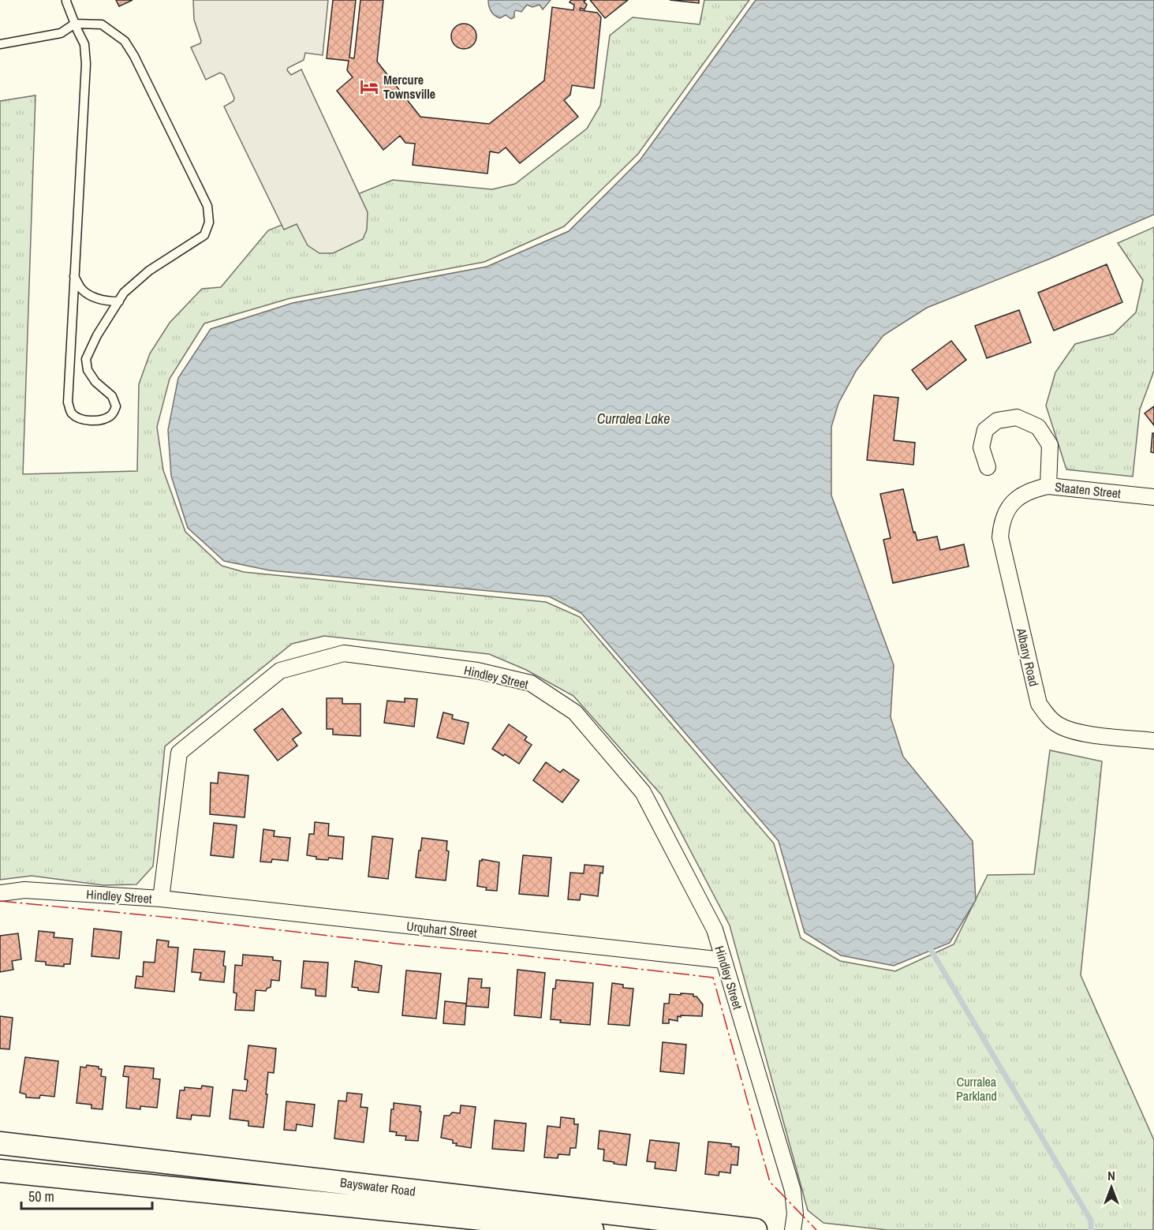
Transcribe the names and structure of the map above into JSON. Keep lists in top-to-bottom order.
{
  "streets": {
    "main road": ["Bayswater Road"],
    "street": [
      "Staaten Street",
      "Albany Road",
      "Hindley Street",
      "Urquhart Street"
    ]
  },
  "crossings": [
    ["Staaten Street", "Albany Road"],
    ["Hindley Street", "Urquhart Street"]
  ],
  "water": ["Curralea Lake"],
  "parks": ["Curralea Parkland"],
  "places": {
    "hotel": ["Mercure Townsville"]
  },
  "scale_bar": "50 m",
  "north": "top"
}
